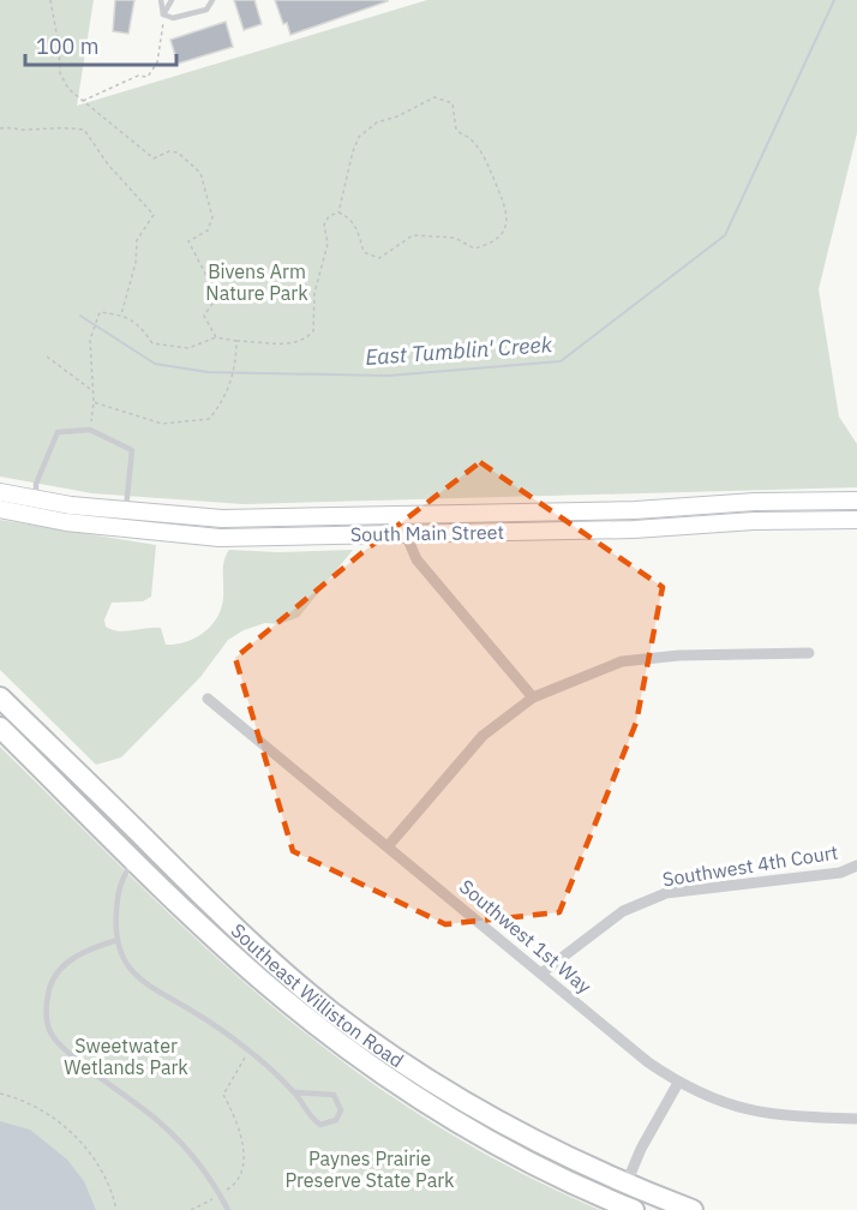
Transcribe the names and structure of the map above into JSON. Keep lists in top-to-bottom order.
{
  "streets": {
    "highway": ["Southeast Williston Road"],
    "main road": ["South Main Street"],
    "street": ["Southwest 4th Court", "Southwest 1st Way"]
  },
  "crossings": [
    ["Southwest 4th Court", "Southwest 1st Way"]
  ],
  "water": ["East Tumblin' Creek"],
  "parks": ["Bivens Arm Nature Park", "Sweetwater Wetlands Park", "Paynes Prairie Preserve State Park"],
  "scale_bar": "100 m"
}
